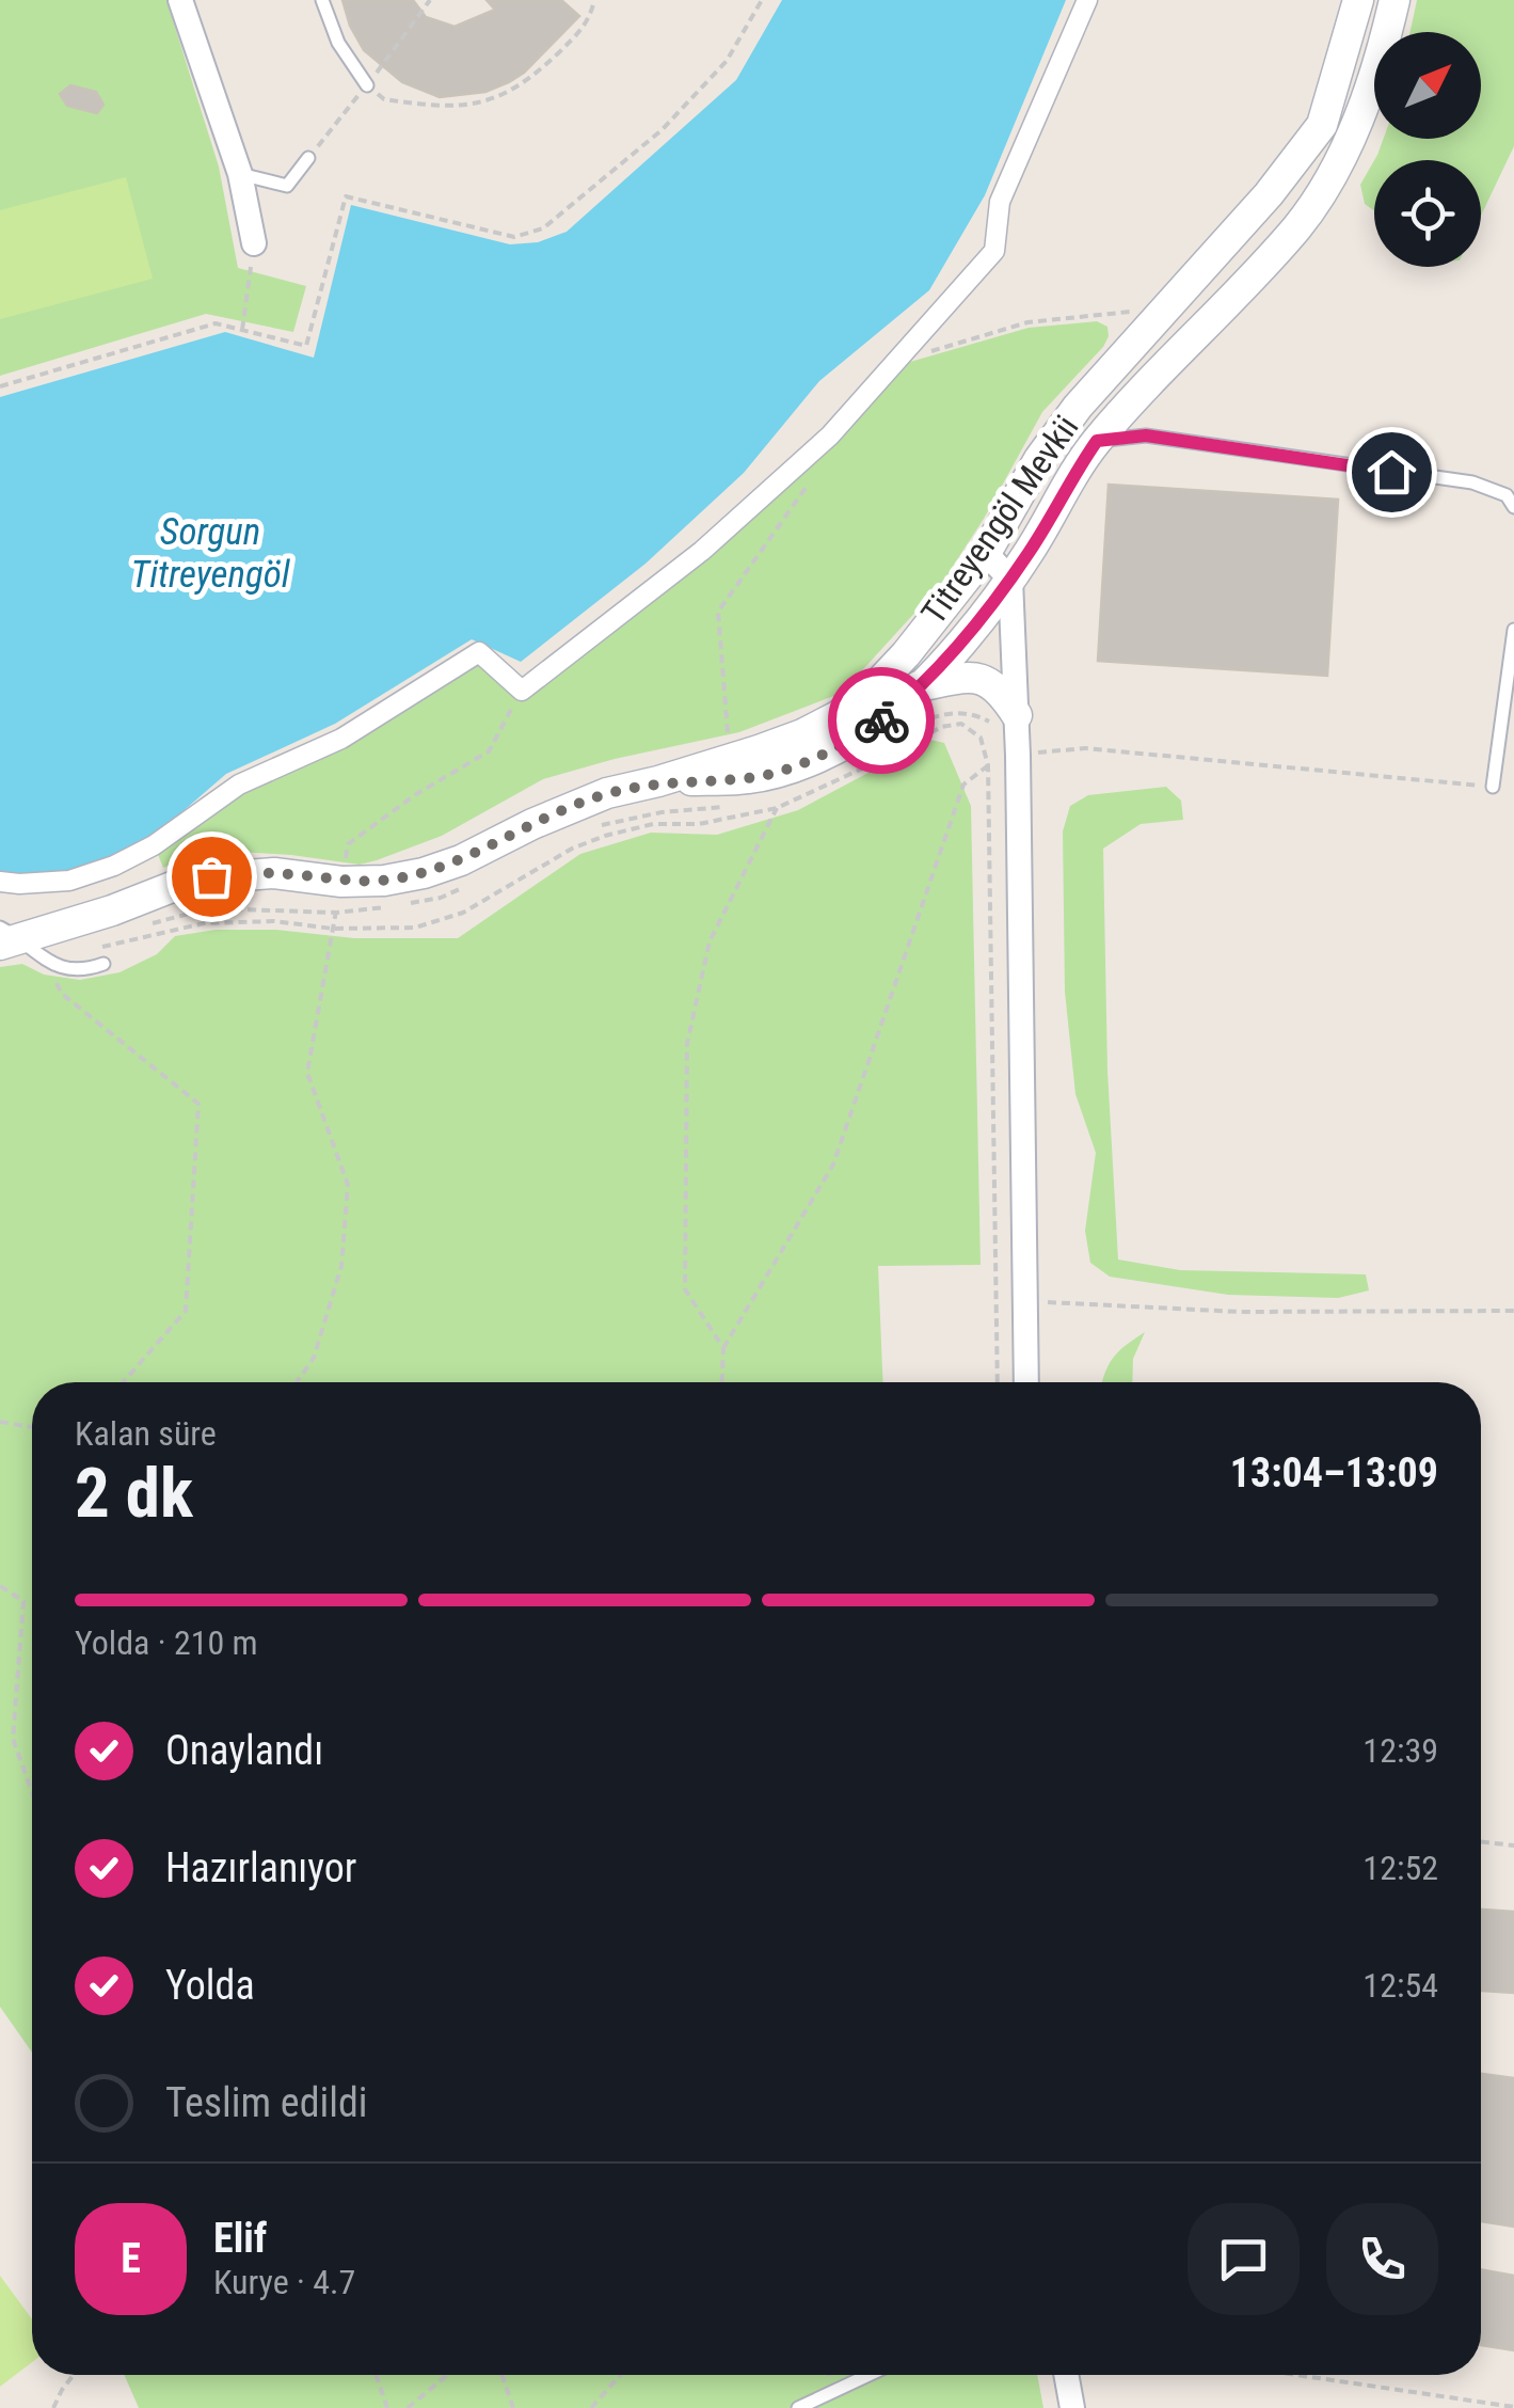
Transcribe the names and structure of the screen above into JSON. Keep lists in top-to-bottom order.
{
  "streets": {
    "street": ["Titreyengöl Mevkii"]
  },
  "water": ["Sorgun Titreyengöl"],
  "north": "top right",
  "page": {
    "heading": ["2 dk", "Kalan süre", "13:04–13:09"],
    "panel": ["Elif", "Kurye · 4.7"],
    "bar": "Yolda · 210 m",
    "list": [
      ["Onaylandı", "12:39"],
      ["Hazırlanıyor", "12:52"],
      ["Yolda", "12:54"],
      "Teslim edildi"
    ],
    "round": "E"
  }
}
